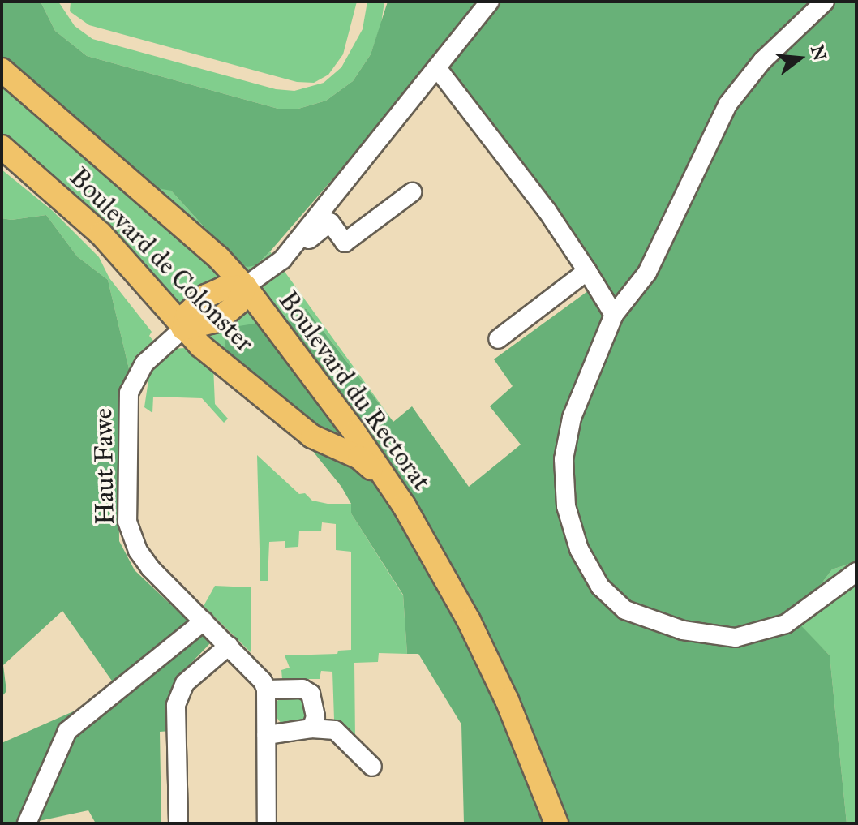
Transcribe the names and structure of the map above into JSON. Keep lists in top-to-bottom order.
{
  "streets": {
    "main road": ["Boulevard de Colonster", "Boulevard du Rectorat"],
    "street": ["Haut Fawe"]
  },
  "crossings": [
    ["Boulevard de Colonster", "Boulevard du Rectorat"],
    ["Boulevard de Colonster", "Haut Fawe"]
  ],
  "north": "right"
}
